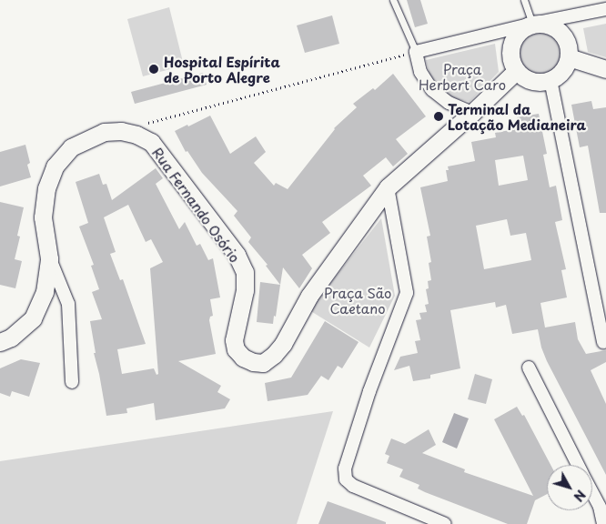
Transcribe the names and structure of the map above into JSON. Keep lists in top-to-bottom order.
{
  "streets": {
    "street": ["Rua Fernando Osório"]
  },
  "parks": ["Praça Herbert Caro", "Praça São Caetano"],
  "places": ["Hospital Espírita de Porto Alegre", "Terminal da Lotação Medianeira"],
  "north": "bottom right"
}
